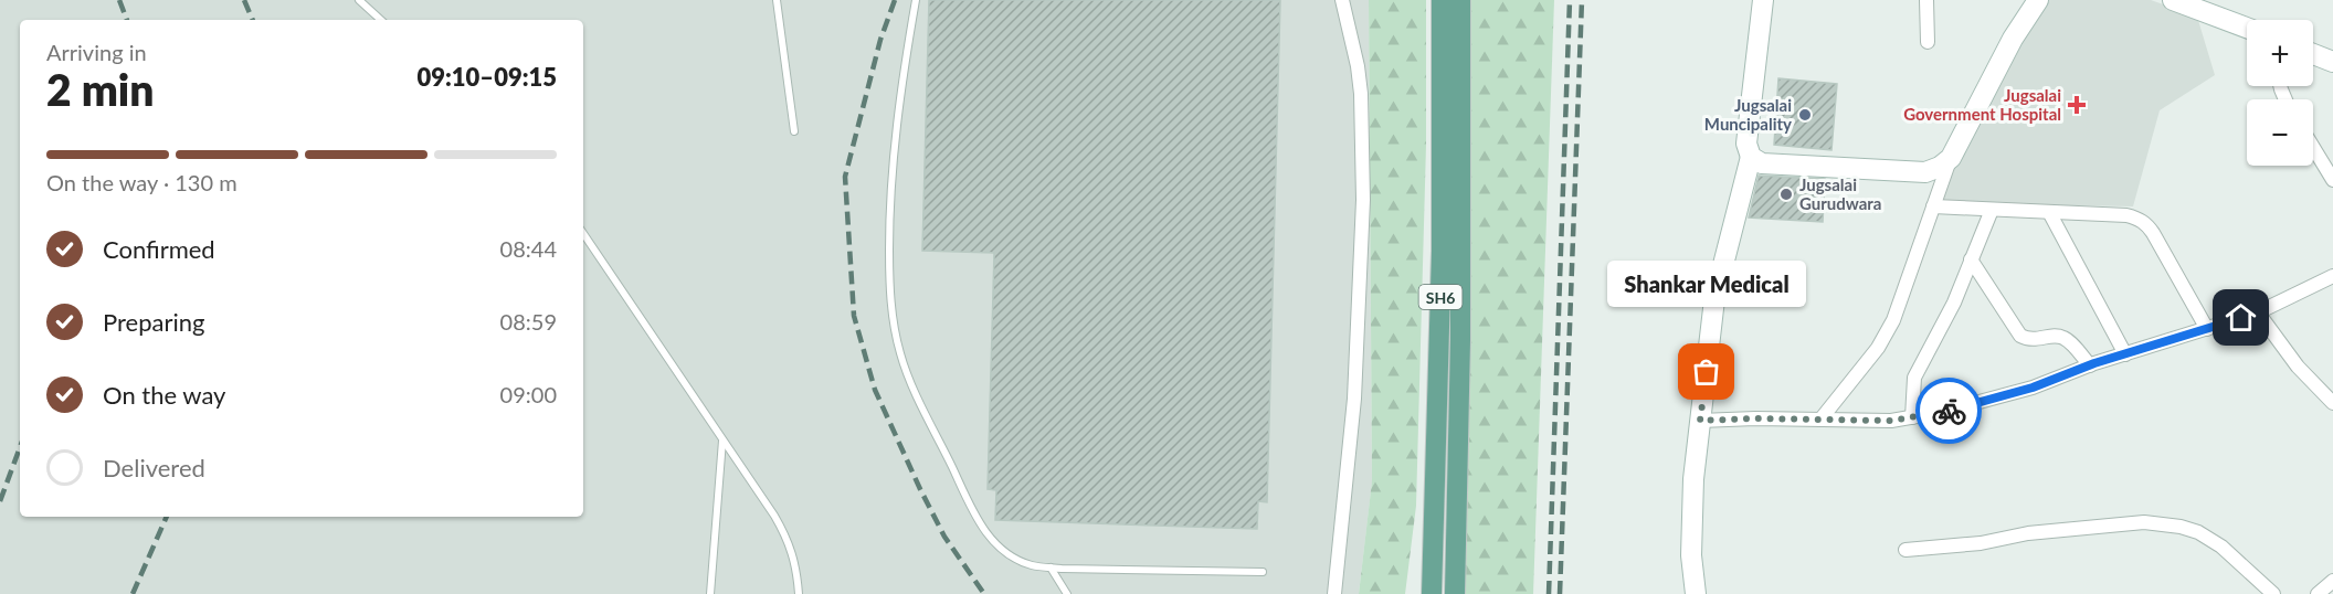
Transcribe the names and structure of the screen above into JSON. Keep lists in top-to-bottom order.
{
  "streets": {
    "main road": ["SH6"]
  },
  "places": {
    "health": ["Jugsalai Government Hospital"],
    "other": ["Jugsalai Muncipality", "Jugsalai Gurudwara", "Shankar Medical"]
  },
  "page": {
    "map_buttons": ["+", "−"],
    "heading": ["2 min", "Arriving in", "09:10–09:15"],
    "bar": "On the way · 130 m",
    "list": [
      ["Confirmed", "08:44"],
      ["Preparing", "08:59"],
      ["On the way", "09:00"],
      "Delivered"
    ],
    "bubble": "Shankar Medical"
  }
}
